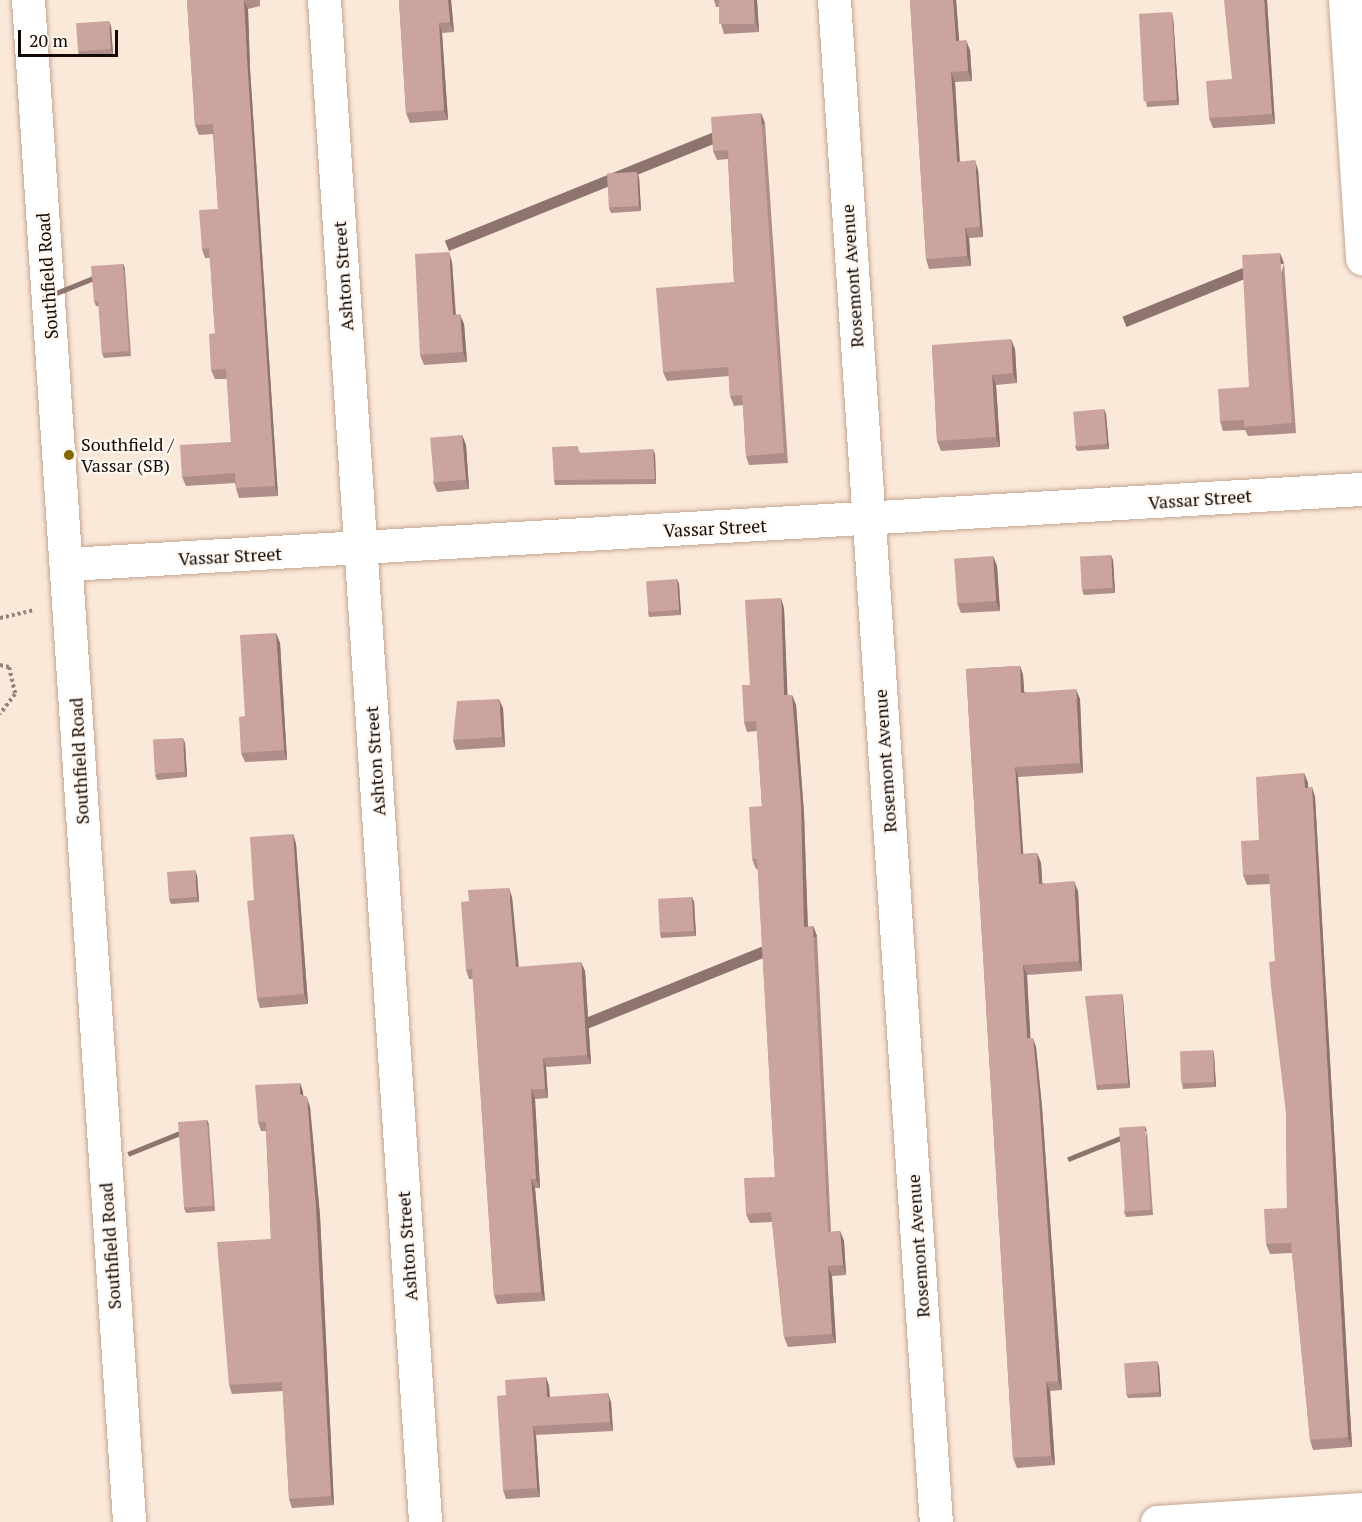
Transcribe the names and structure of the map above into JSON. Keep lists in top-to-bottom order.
{
  "streets": {
    "street": [
      "Southfield Road",
      "Ashton Street",
      "Rosemont Avenue",
      "Vassar Street"
    ]
  },
  "crossings": [
    ["Southfield Road", "Vassar Street"],
    ["Ashton Street", "Vassar Street"],
    ["Rosemont Avenue", "Vassar Street"]
  ],
  "places": ["Southfield / Vassar (SB)"],
  "scale_bar": "20 m"
}
